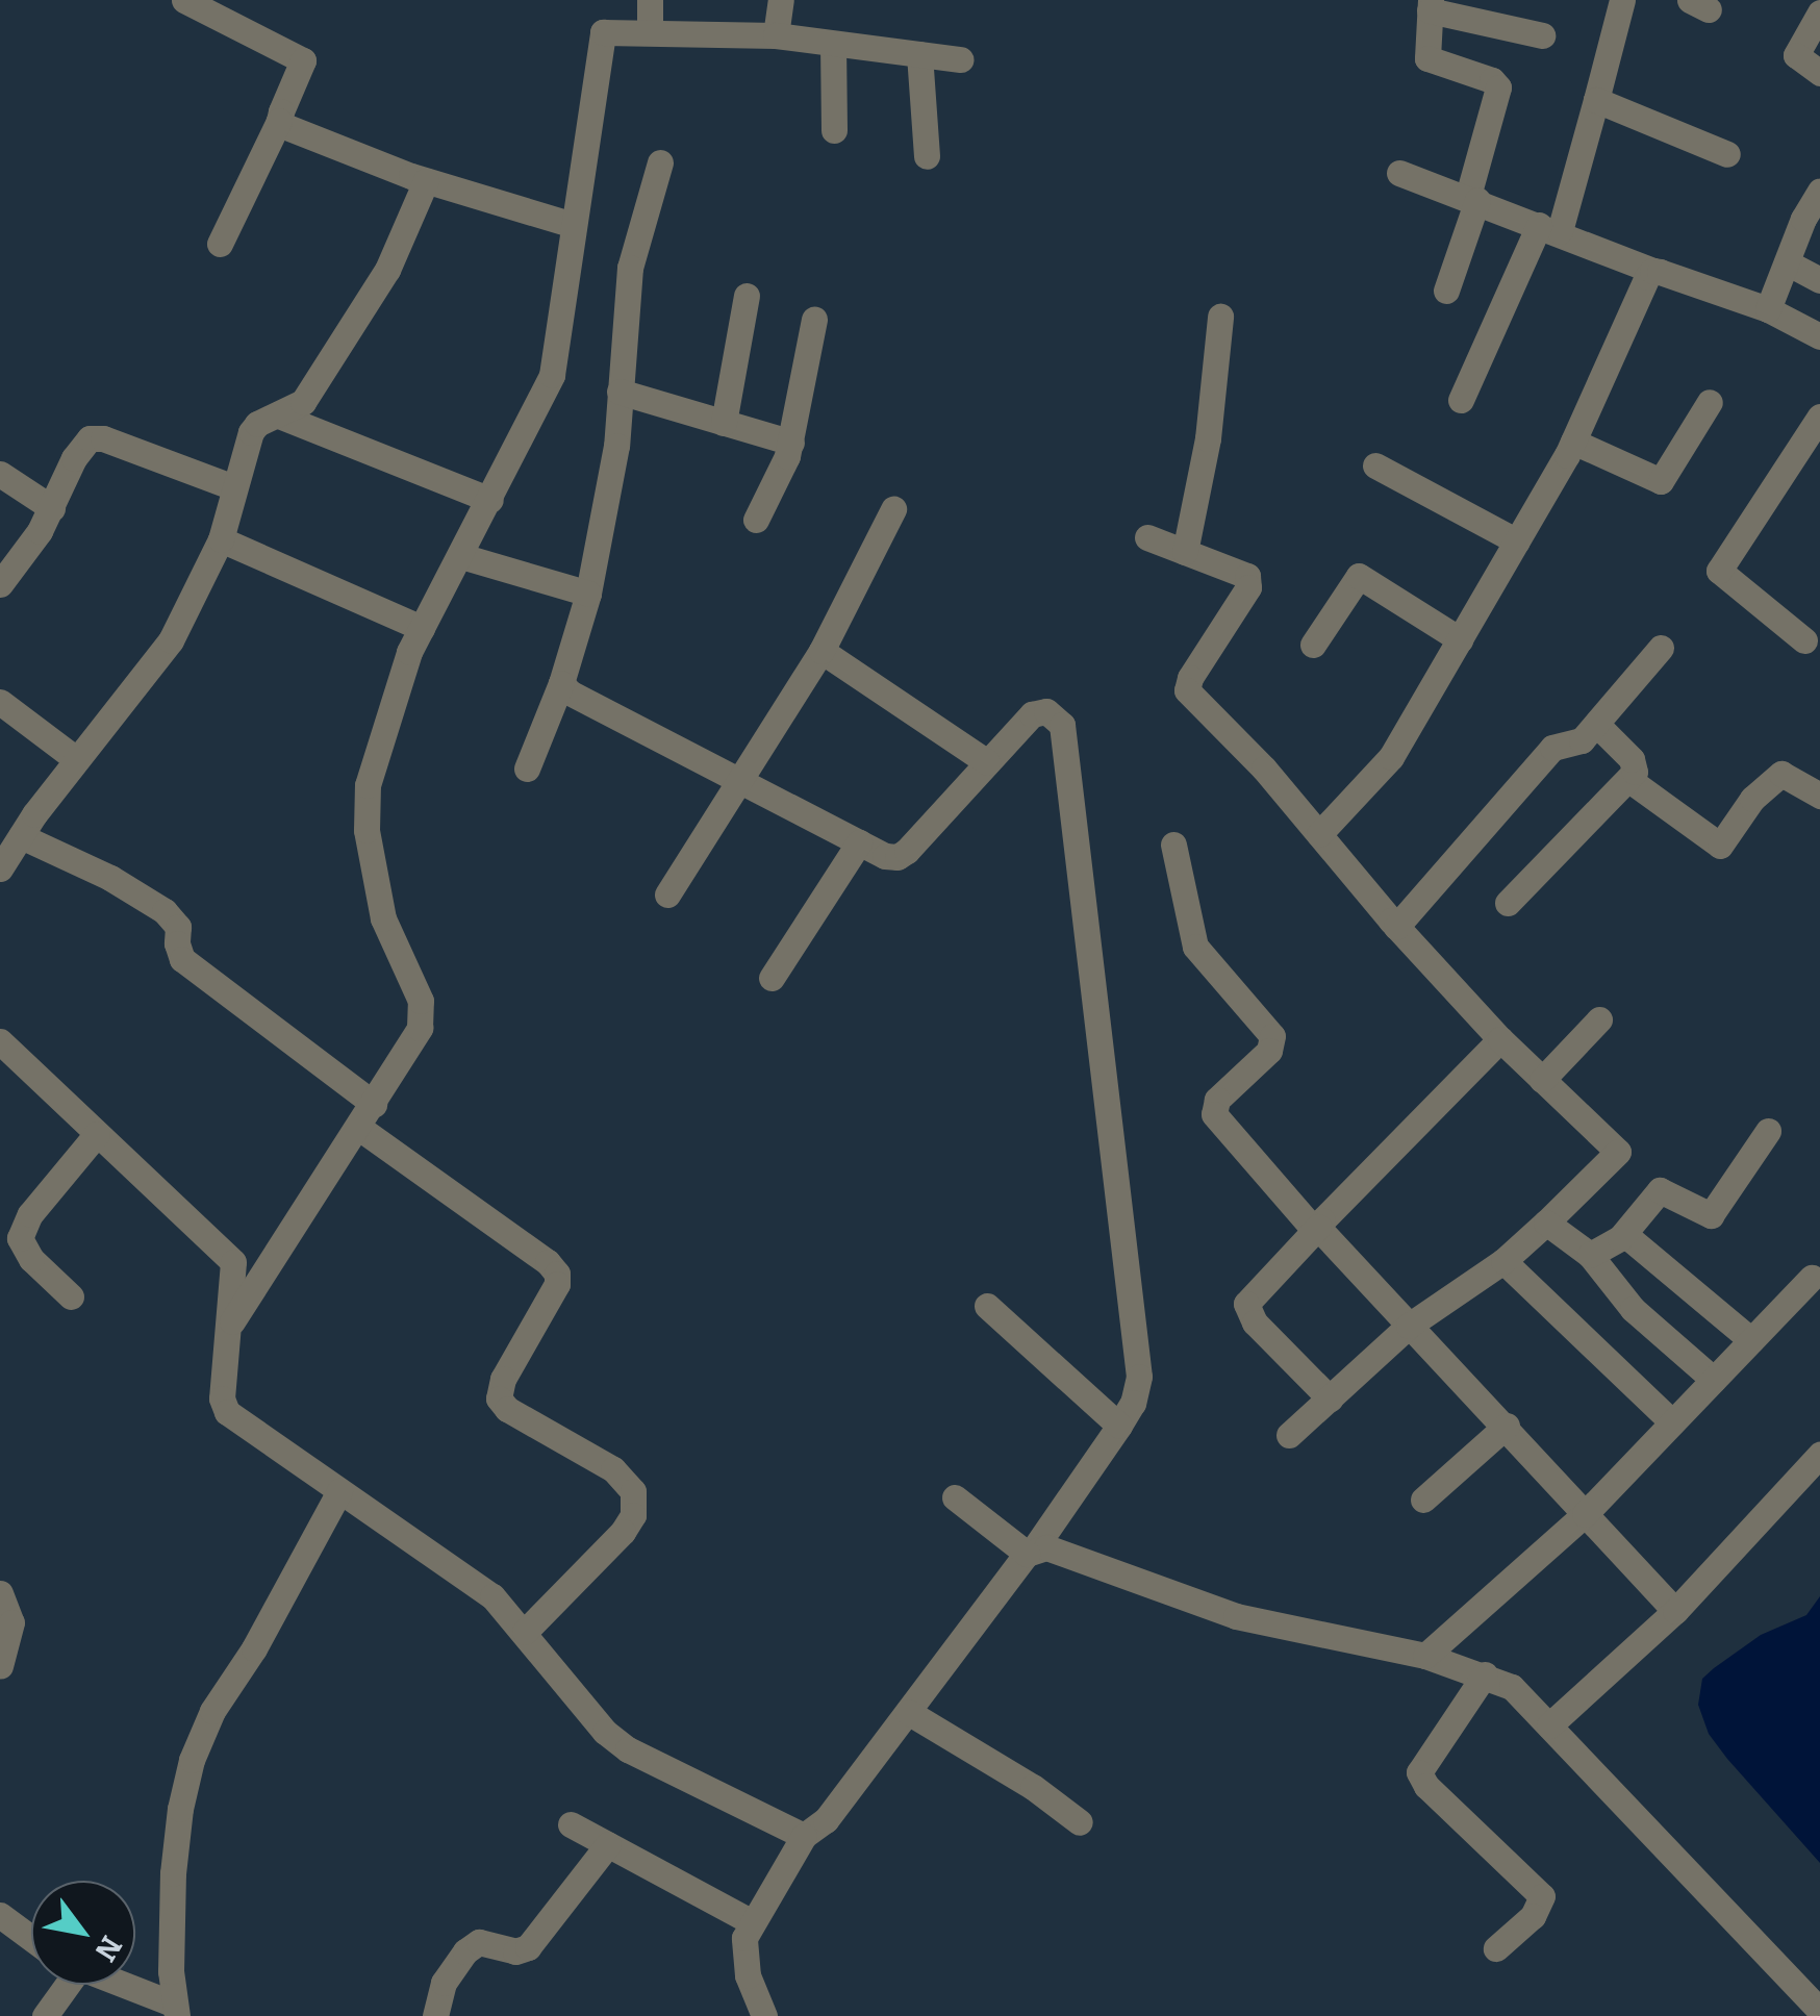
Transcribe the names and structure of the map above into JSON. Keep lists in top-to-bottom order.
{
  "north": "bottom right"
}
